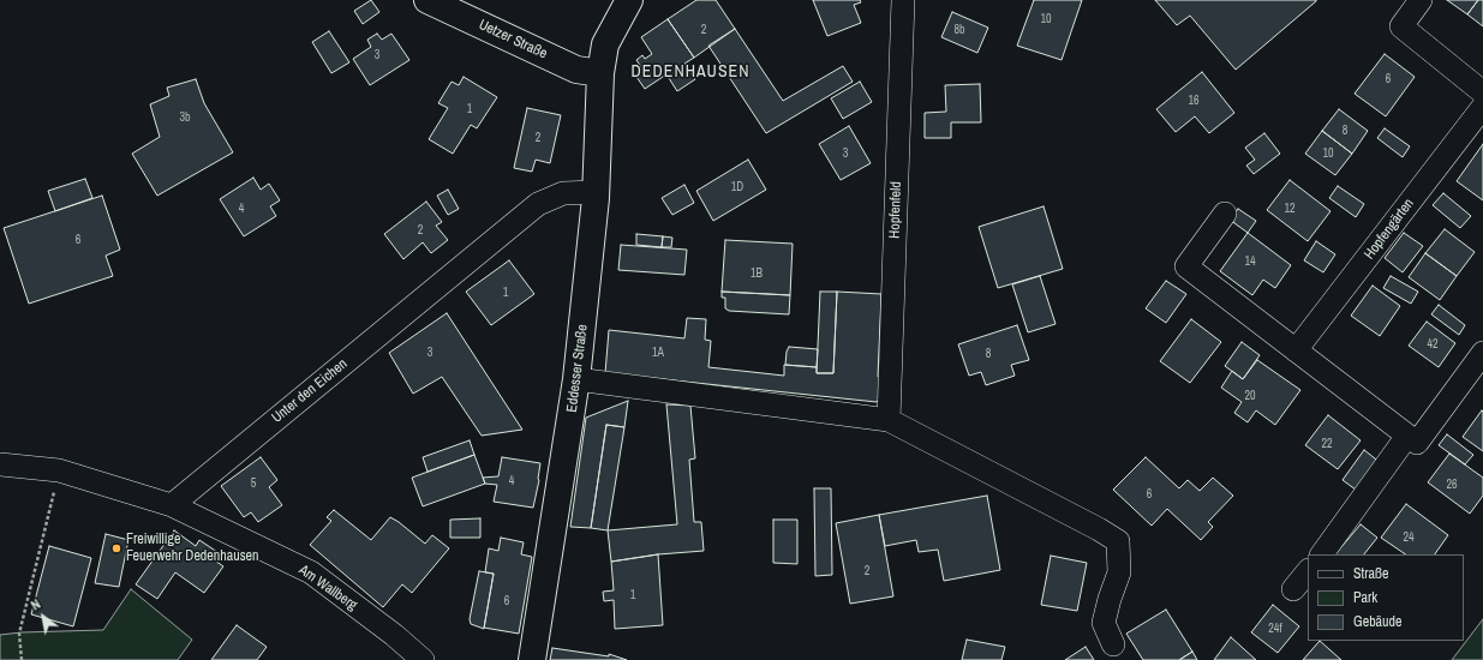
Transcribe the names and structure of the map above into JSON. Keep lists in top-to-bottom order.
{
  "streets": {
    "street": [
      "Uetzer Straße",
      "Hopfenfeld",
      "Hopfengärten",
      "Eddesser Straße",
      "Unter den Eichen",
      "Am Wallberg"
    ]
  },
  "crossings": [
    ["Uetzer Straße", "Eddesser Straße"],
    ["Eddesser Straße", "Unter den Eichen"],
    ["Unter den Eichen", "Am Wallberg"]
  ],
  "districts": ["DEDENHAUSEN"],
  "places": ["Freiwillige Feuerwehr Dedenhausen"],
  "house_numbers": [
    "10",
    "2",
    "8b",
    "3",
    "6",
    "16",
    "1",
    "3b",
    "8",
    "2",
    "3",
    "10",
    "1D",
    "4",
    "12",
    "2",
    "6",
    "14",
    "1B",
    "1",
    "42",
    "3",
    "1A",
    "8",
    "20",
    "22",
    "4",
    "5",
    "26",
    "6",
    "24",
    "2",
    "1",
    "6",
    "24f"
  ],
  "legend": ["Straße", "Park", "Gebäude"],
  "north": "top left"
}
